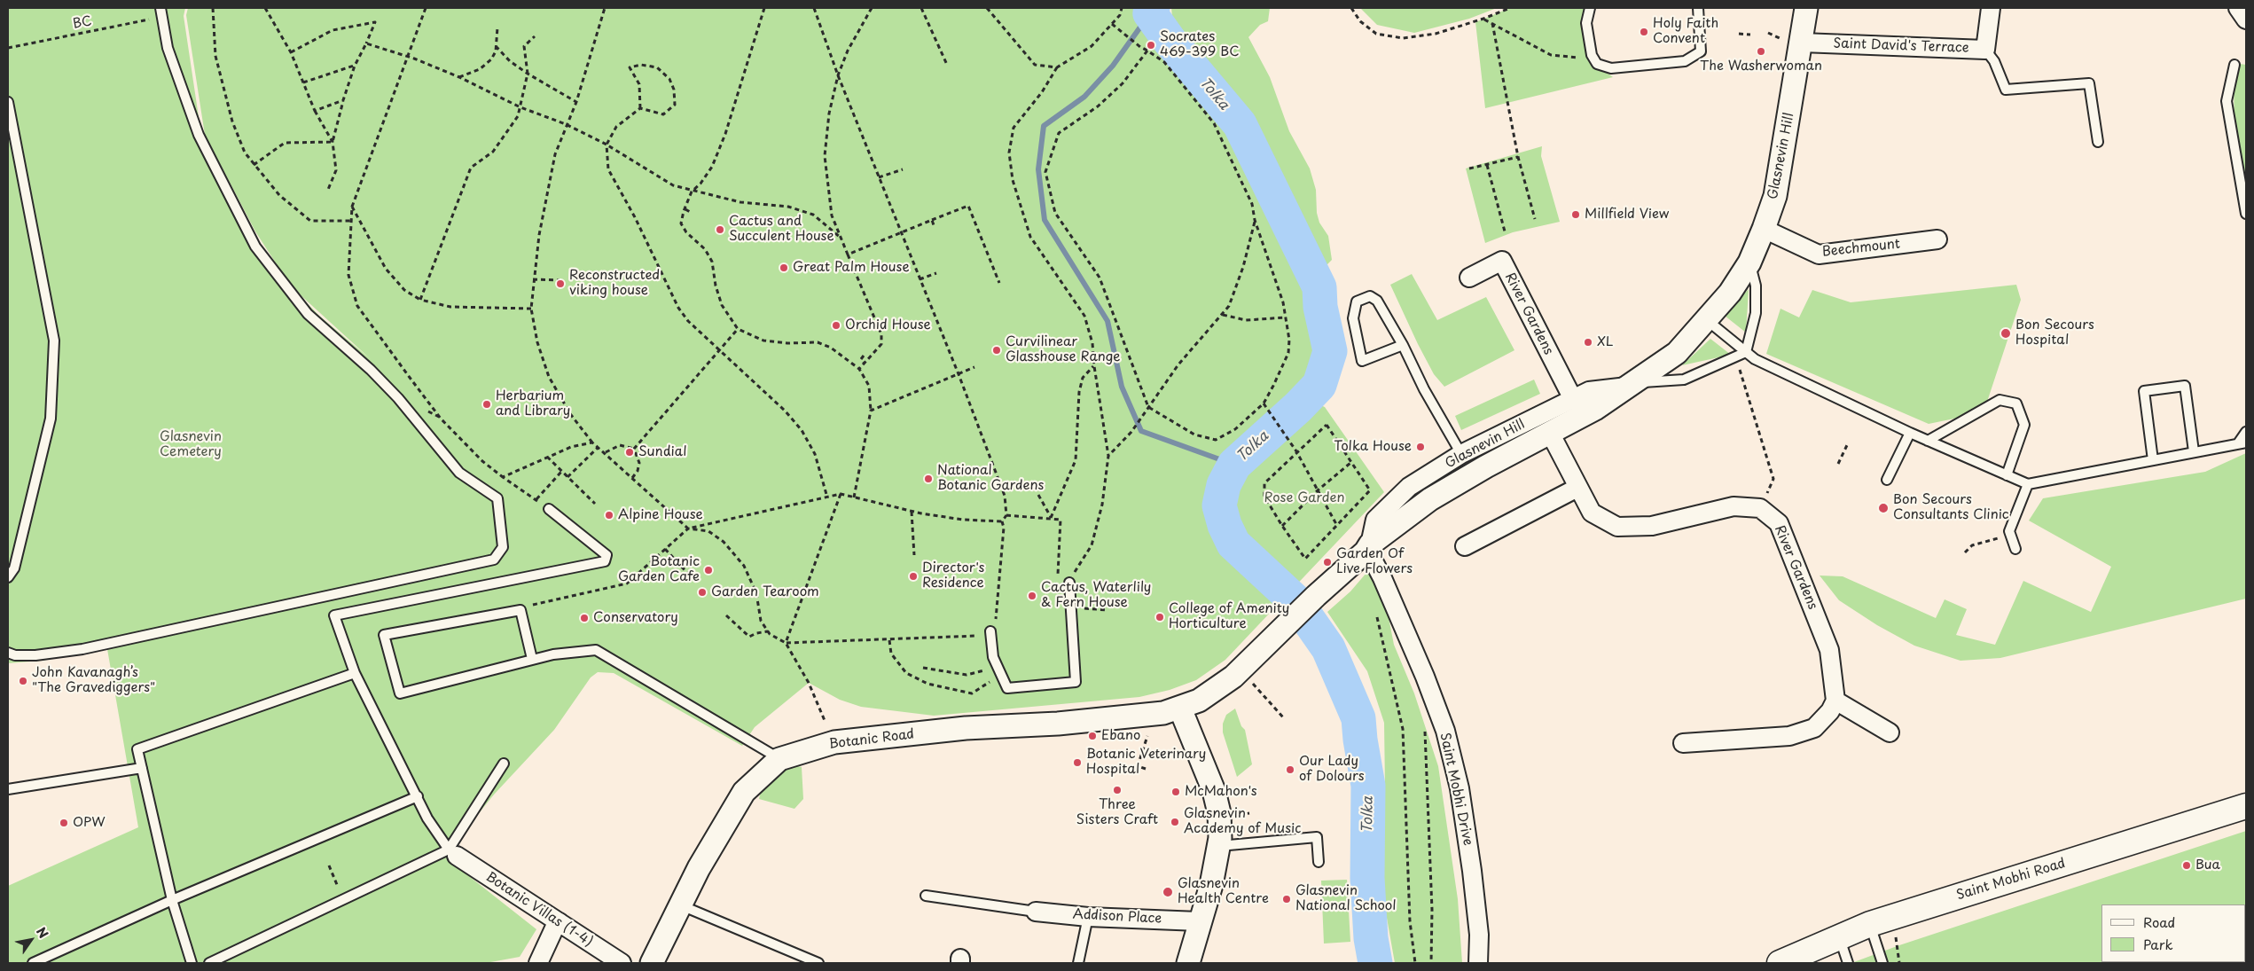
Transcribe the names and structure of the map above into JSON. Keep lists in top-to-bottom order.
{
  "streets": {
    "main road": ["Saint Mobhi Road"],
    "street": [
      "Saint David's Terrace",
      "Glasnevin Hill",
      "Beechmount",
      "River Gardens",
      "Botanic Road",
      "Saint Mobhi Drive",
      "Botanic Villas (1-4)",
      "Addison Place"
    ],
    "path": ["BC"]
  },
  "crossings": [
    ["Saint David's Terrace", "Glasnevin Hill"],
    ["Glasnevin Hill", "Beechmount"],
    ["Glasnevin Hill", "River Gardens"],
    ["Glasnevin Hill", "Botanic Road"],
    ["Glasnevin Hill", "Saint Mobhi Drive"]
  ],
  "water": ["Tolka"],
  "parks": ["Glasnevin Cemetery", "Rose Garden"],
  "places": [
    "Holy Faith Convent",
    "Socrates 469-399 BC",
    "The Washerwoman",
    "Millfield View",
    "Cactus and Succulent House",
    "Great Palm House",
    "Reconstructed viking house",
    "Orchid House",
    "Bon Secours Hospital",
    "XL",
    "Curvilinear Glasshouse Range",
    "Herbarium and Library",
    "Tolka House",
    "Sundial",
    "National Botanic Gardens",
    "Bon Secours Consultants Clinic",
    "Alpine House",
    "Garden Of Live Flowers",
    "Botanic Garden Cafe",
    "Director's Residence",
    "Garden Tearoom",
    "Cactus, Waterlily & Fern House",
    "College of Amenity Horticulture",
    "Conservatory",
    "John Kavanagh’s \"The Gravediggers\"",
    "Ebano",
    "Botanic Veterinary Hospital",
    "Our Lady of Dolours",
    "Three Sisters Craft",
    "McMahon's",
    "Glasnevin Academy of Music",
    "OPW",
    "Bua",
    "Glasnevin Health Centre",
    "Glasnevin National School"
  ],
  "legend": ["Road", "Park"],
  "north": "top right"
}
